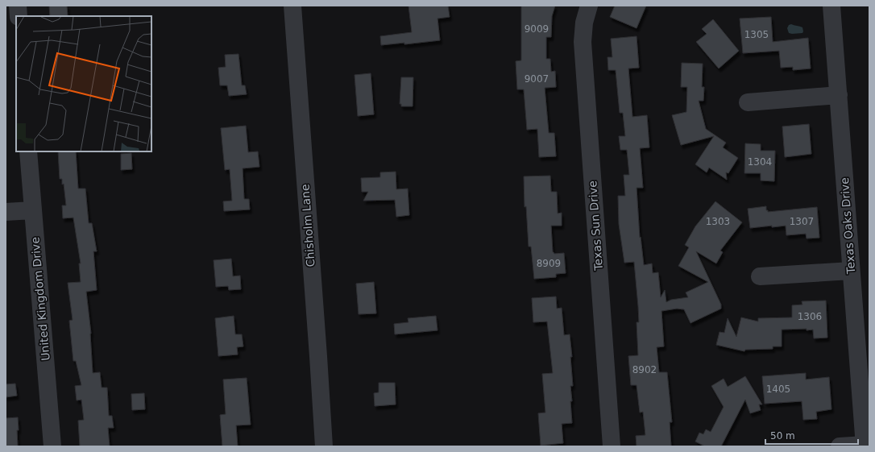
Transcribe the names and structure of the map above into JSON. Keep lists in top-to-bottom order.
{
  "streets": {
    "street": [
      "Chisholm Lane",
      "Texas Sun Drive",
      "Texas Oaks Drive",
      "United Kingdom Drive"
    ]
  },
  "house_numbers": [
    "9009",
    "1305",
    "9007",
    "1304",
    "1303",
    "1307",
    "8909",
    "1306",
    "8902",
    "1405"
  ],
  "scale_bar": "50 m"
}
